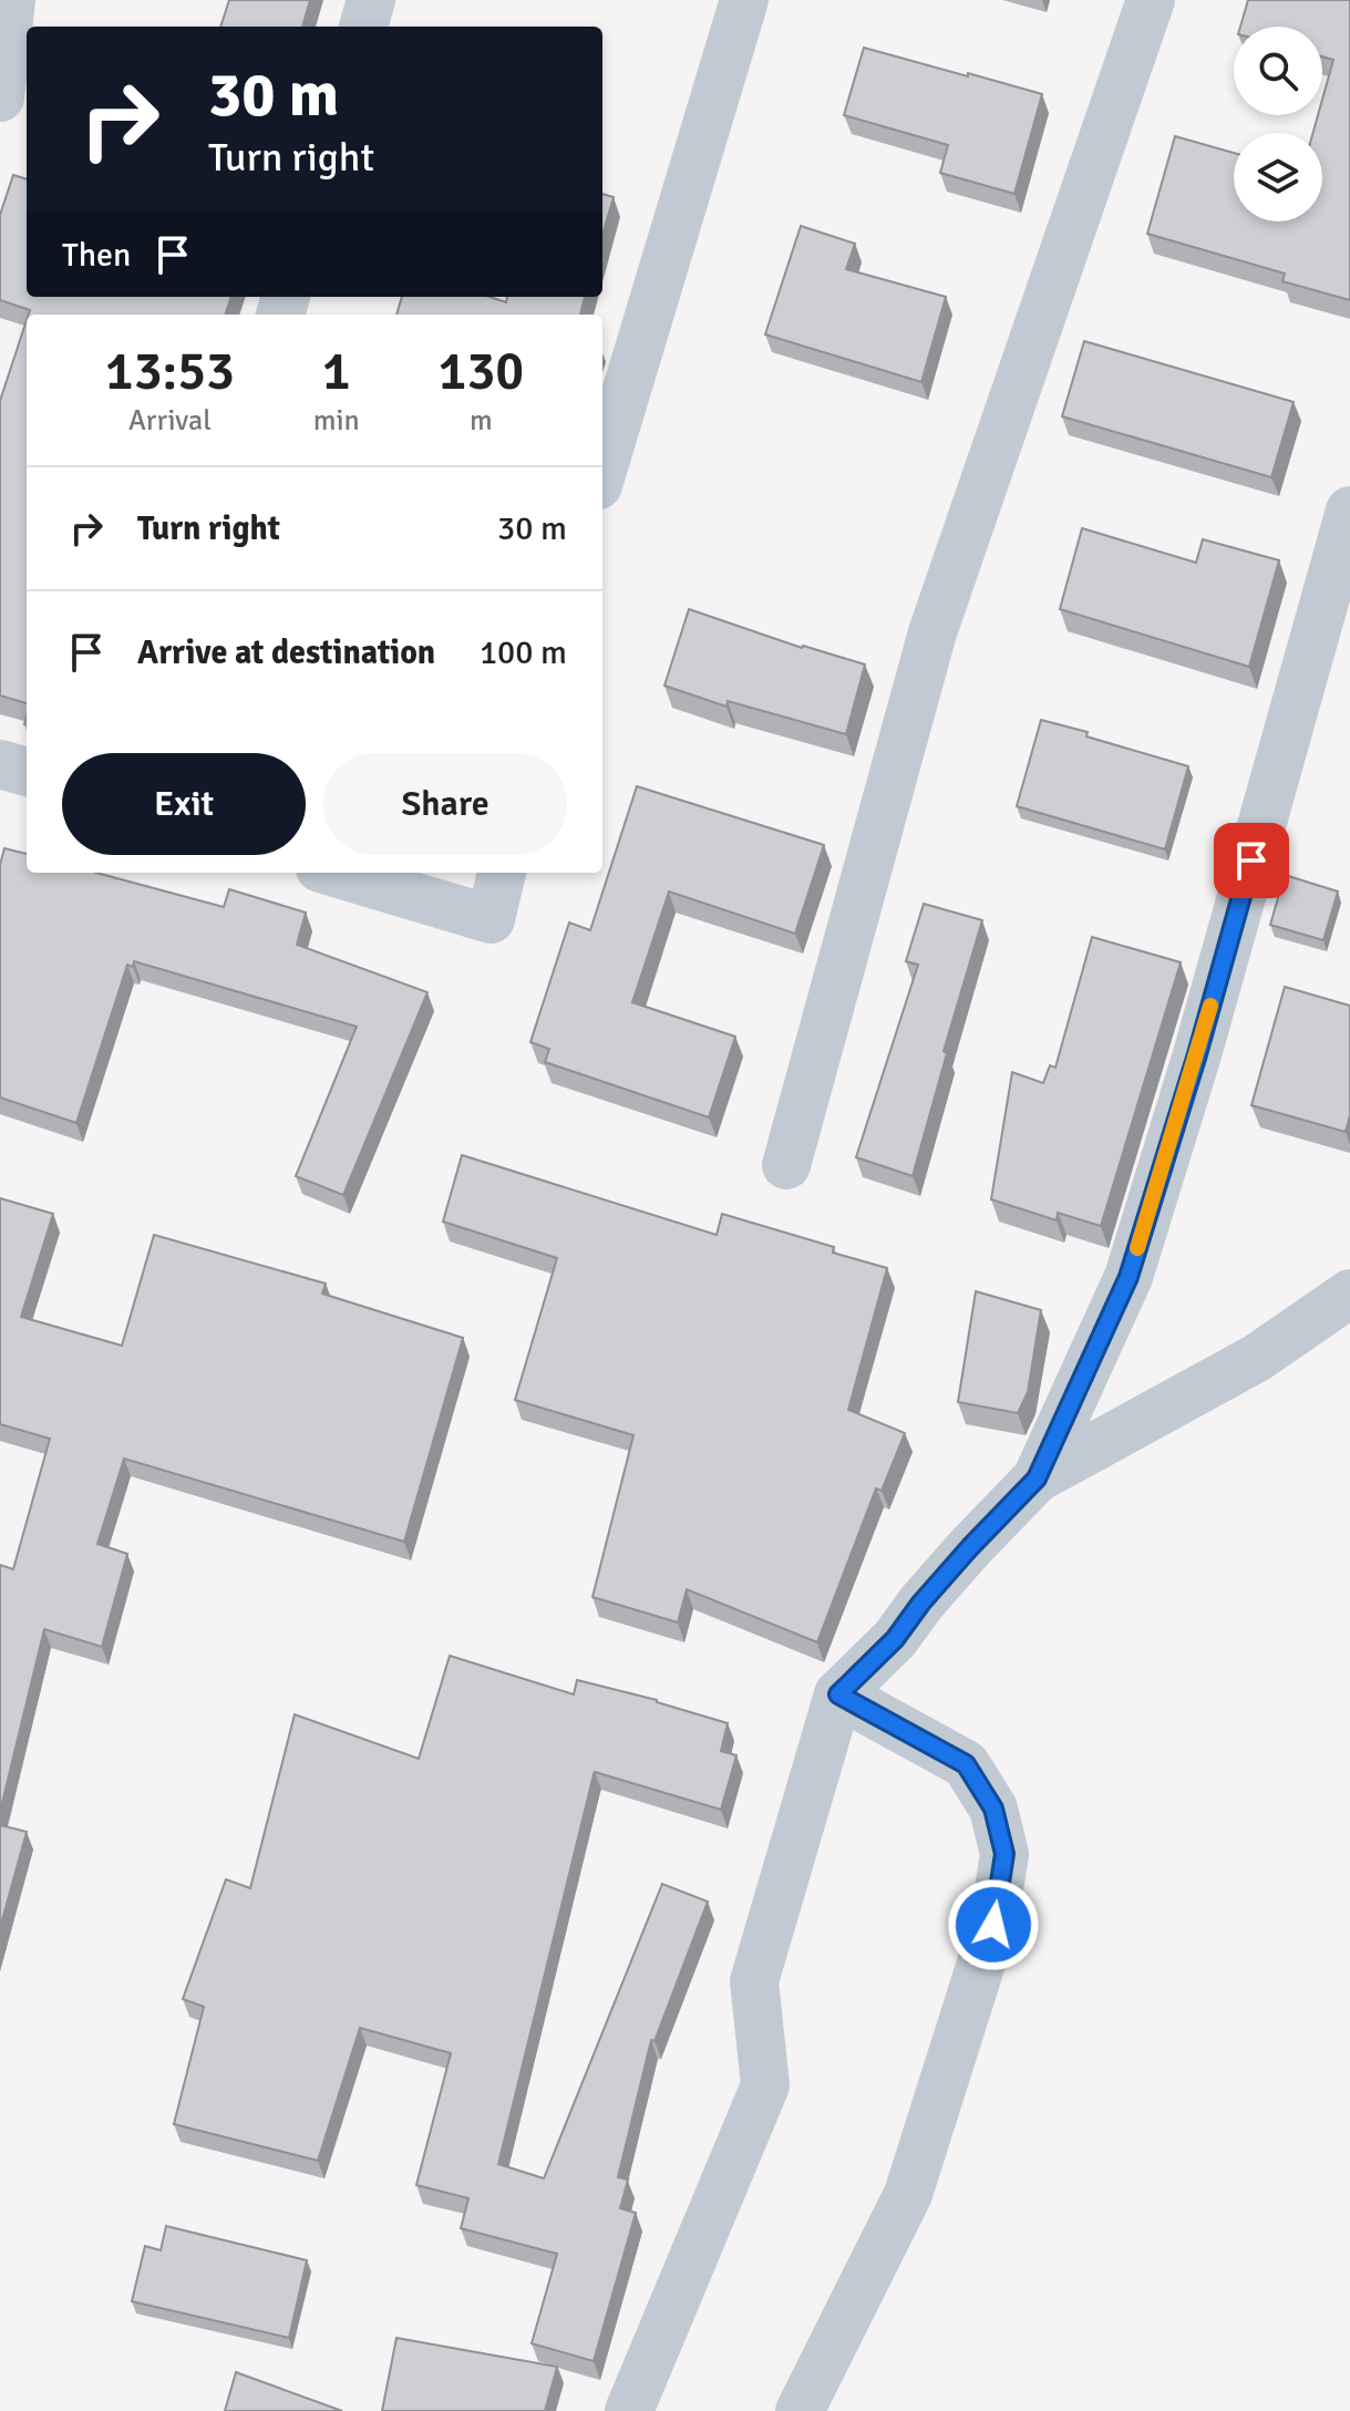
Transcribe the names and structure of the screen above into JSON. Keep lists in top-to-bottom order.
{
  "page": {
    "turn": ["30 m", "Turn right"],
    "then": "Then",
    "eta": [
      "13:53",
      "Arrival",
      "1",
      "min",
      "130",
      "m"
    ],
    "list": [
      {
        "name": "Turn right",
        "value": "30 m"
      },
      {
        "name": "Arrive at destination",
        "value": "100 m"
      }
    ],
    "buttons": ["Exit", "Share"]
  }
}
